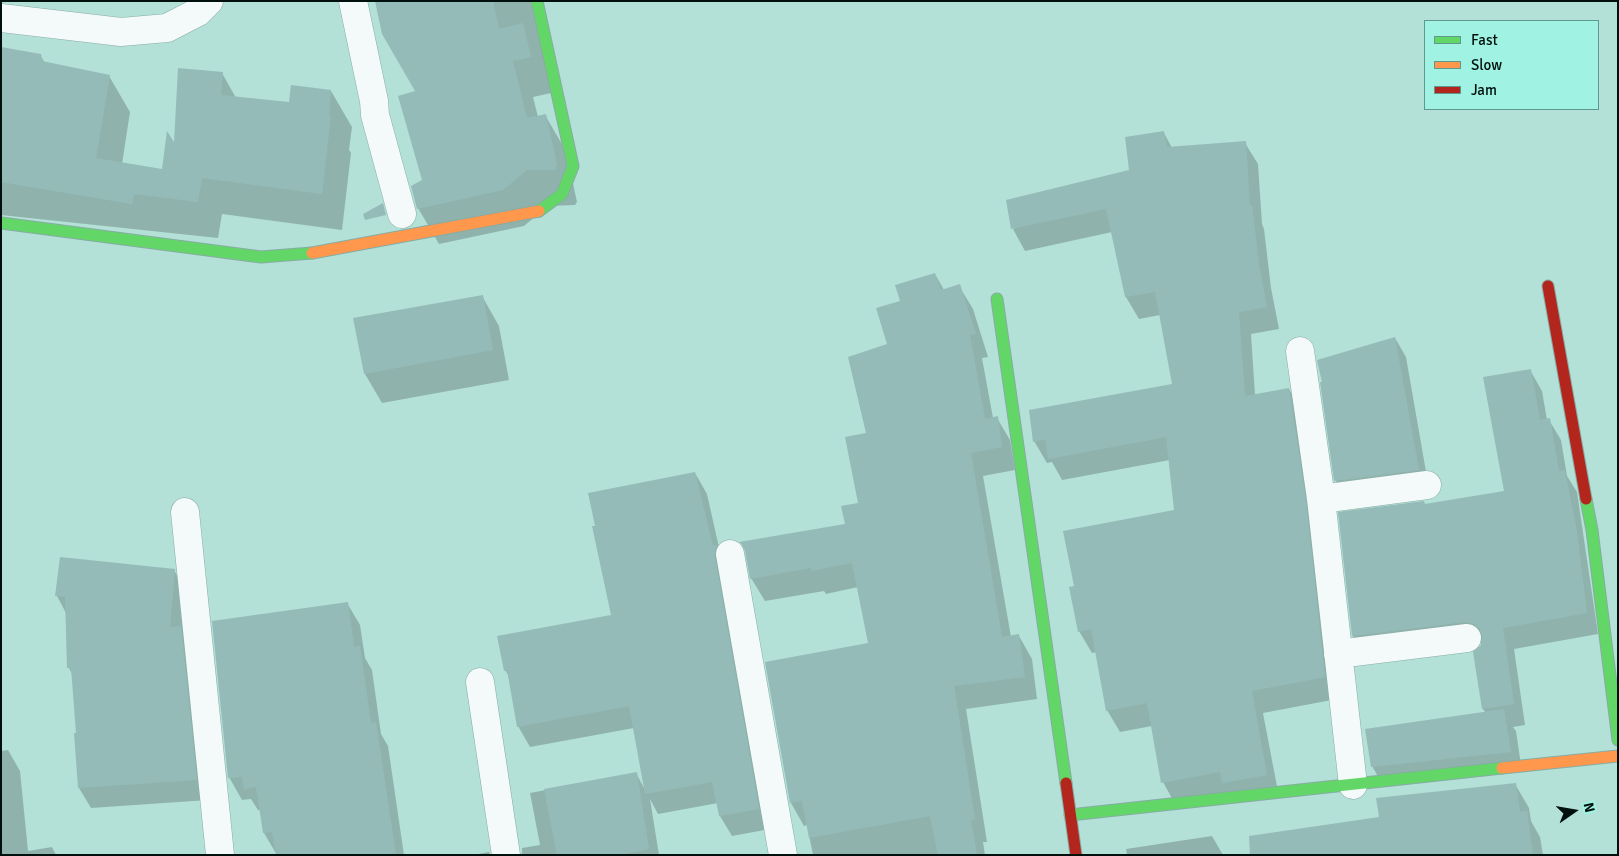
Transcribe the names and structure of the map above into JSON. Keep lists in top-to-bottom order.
{
  "legend": ["Fast", "Slow", "Jam"],
  "north": "right"
}
